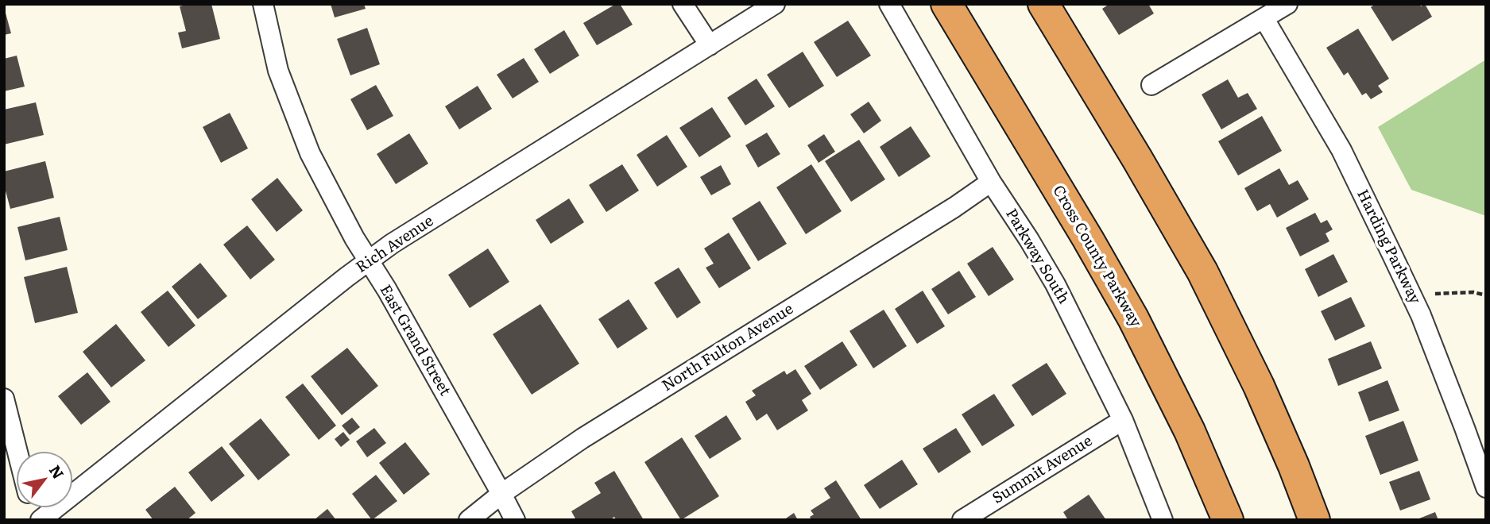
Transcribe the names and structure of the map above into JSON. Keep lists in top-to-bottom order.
{
  "streets": {
    "highway": ["Cross County Parkway"],
    "street": [
      "Rich Avenue",
      "Harding Parkway",
      "Parkway South",
      "East Grand Street",
      "North Fulton Avenue",
      "Summit Avenue"
    ]
  },
  "crossings": [
    ["Rich Avenue", "East Grand Street"],
    ["Parkway South", "North Fulton Avenue"],
    ["Parkway South", "Summit Avenue"],
    ["East Grand Street", "North Fulton Avenue"]
  ],
  "north": "top right"
}
